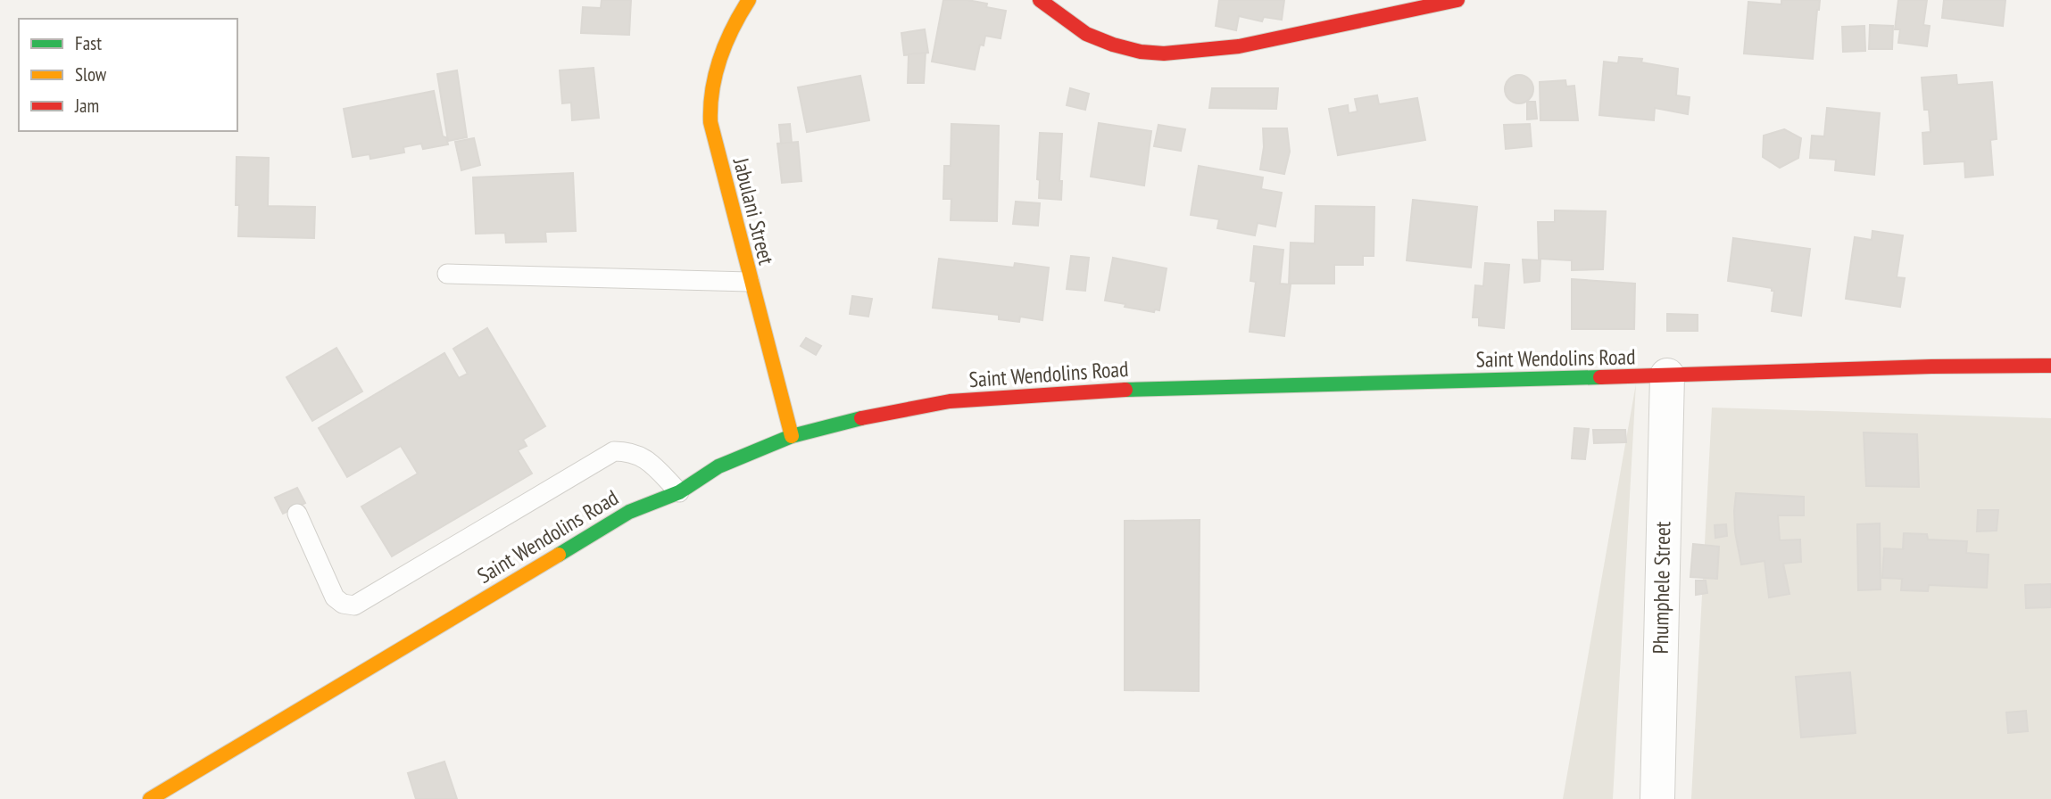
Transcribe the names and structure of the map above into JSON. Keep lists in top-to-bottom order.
{
  "streets": {
    "street": ["Jabulani Street", "Saint Wendolins Road", "Phumphele Street"]
  },
  "crossings": [
    ["Jabulani Street", "Saint Wendolins Road"],
    ["Saint Wendolins Road", "Phumphele Street"]
  ],
  "legend": ["Fast", "Slow", "Jam"]
}
